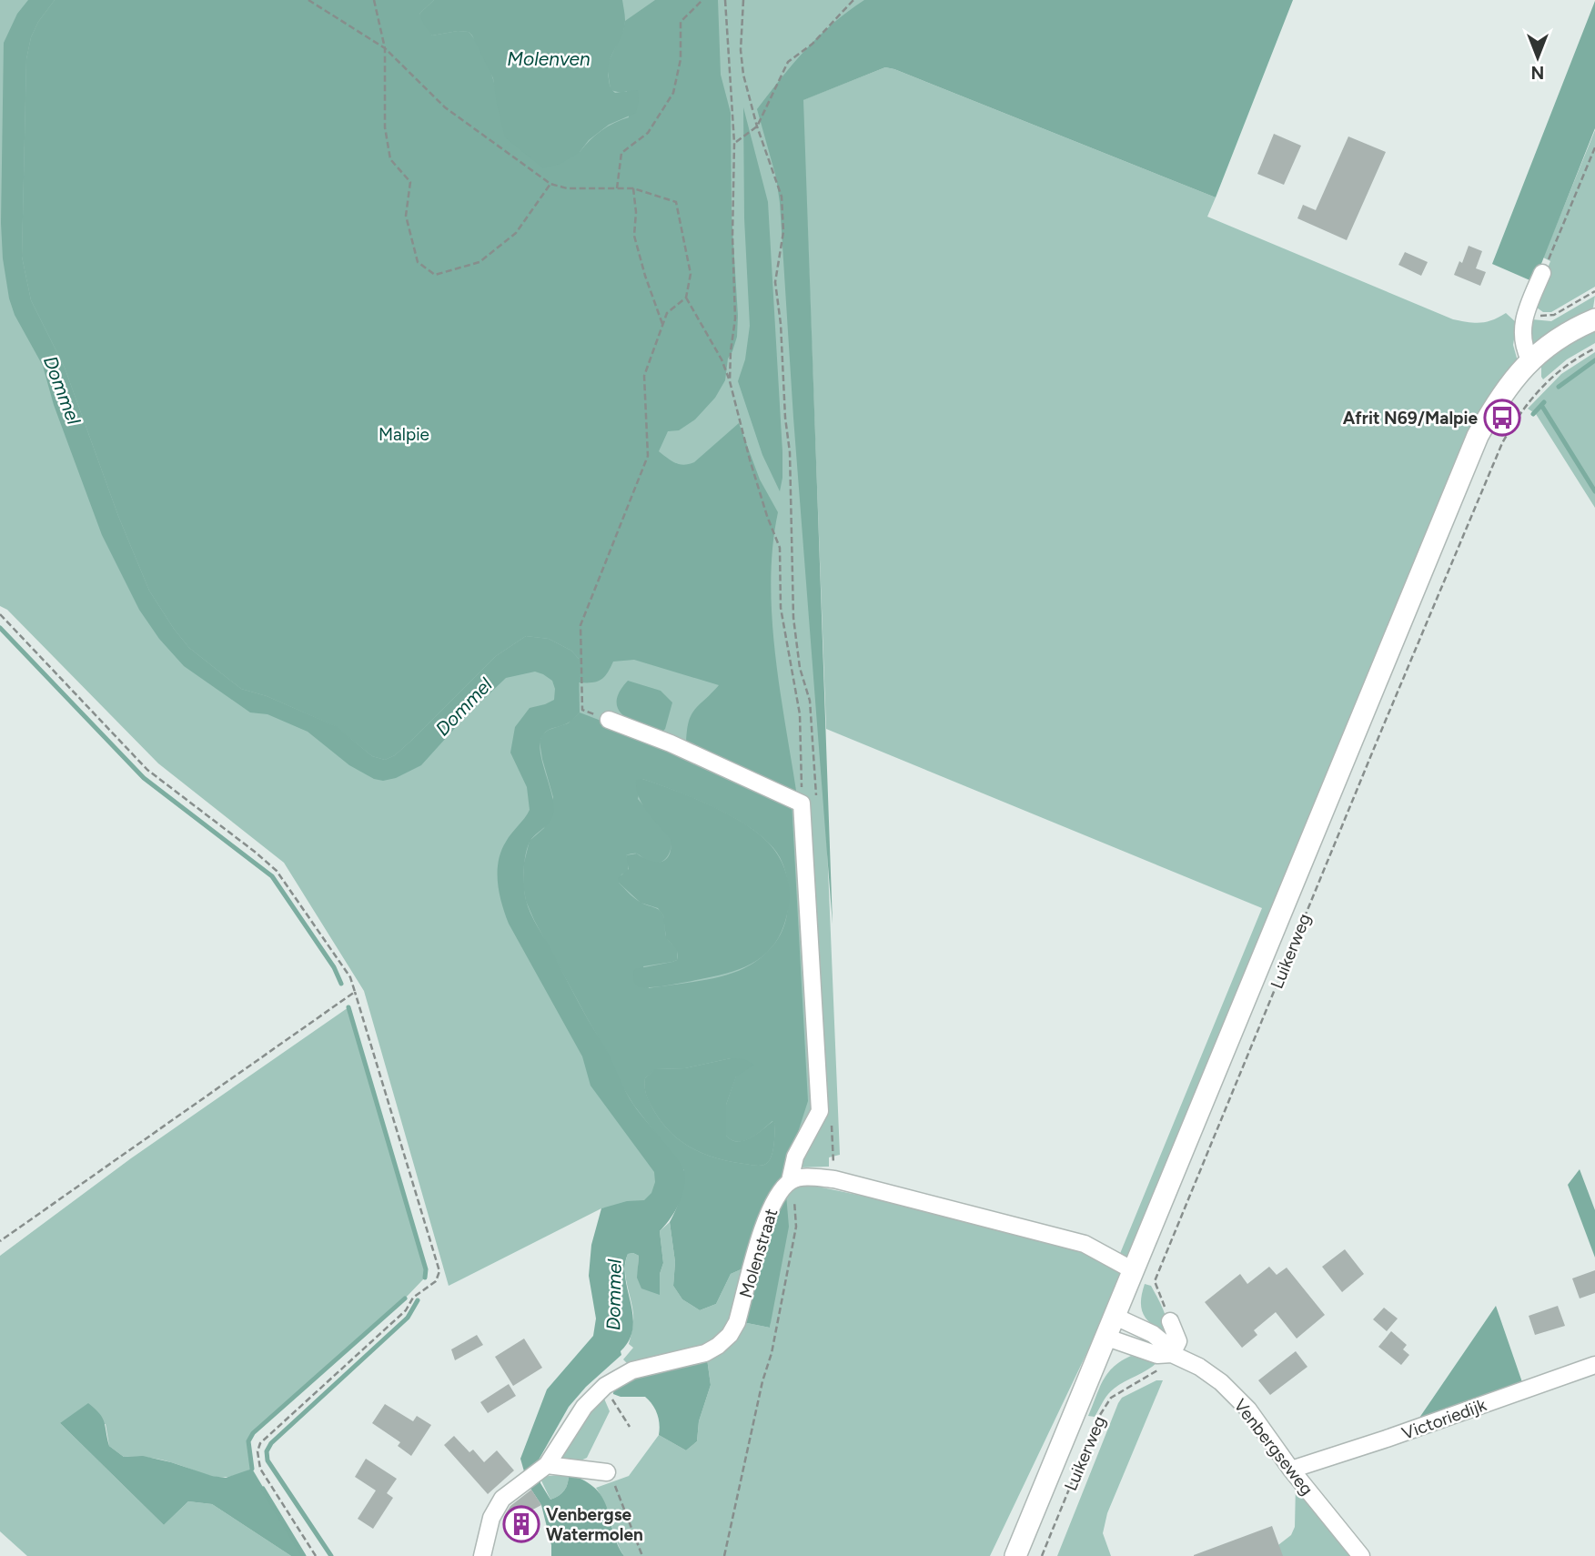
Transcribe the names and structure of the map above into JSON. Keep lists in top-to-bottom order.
{
  "streets": {
    "main road": ["Luikerweg"],
    "street": ["Molenstraat", "Victoriedijk", "Venbergseweg"]
  },
  "crossings": [
    ["Luikerweg", "Venbergseweg"],
    ["Victoriedijk", "Venbergseweg"]
  ],
  "water": ["Molenven", "Dommel"],
  "parks": ["Malpie"],
  "places": {
    "bus stop": ["Afrit N69/Malpie"],
    "building": ["Venbergse Watermolen"]
  },
  "north": "bottom"
}
